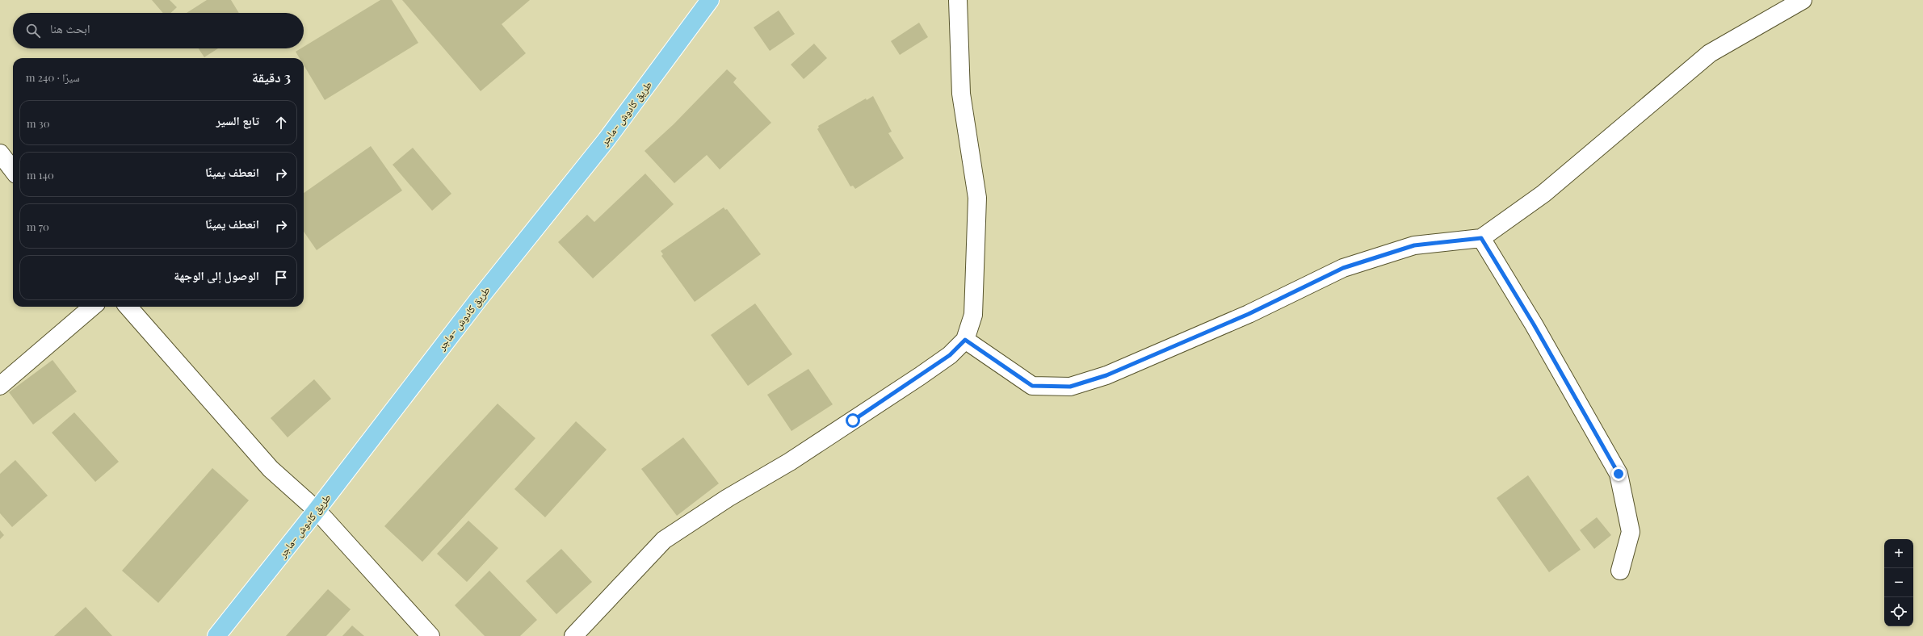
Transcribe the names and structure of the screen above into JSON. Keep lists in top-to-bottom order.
{
  "streets": {
    "highway": ["طريق كادوش -ماجر"]
  },
  "page": {
    "search": "ابحث هنا",
    "heading": ["3 دقيقة", "سيرًا · 240 m"],
    "list": [
      ["تابع السير", "30 m"],
      ["انعطف يمينًا", "140 m"],
      ["انعطف يمينًا", "70 m"],
      "الوصول إلى الوجهة"
    ],
    "map_buttons": ["+", "−"]
  }
}
